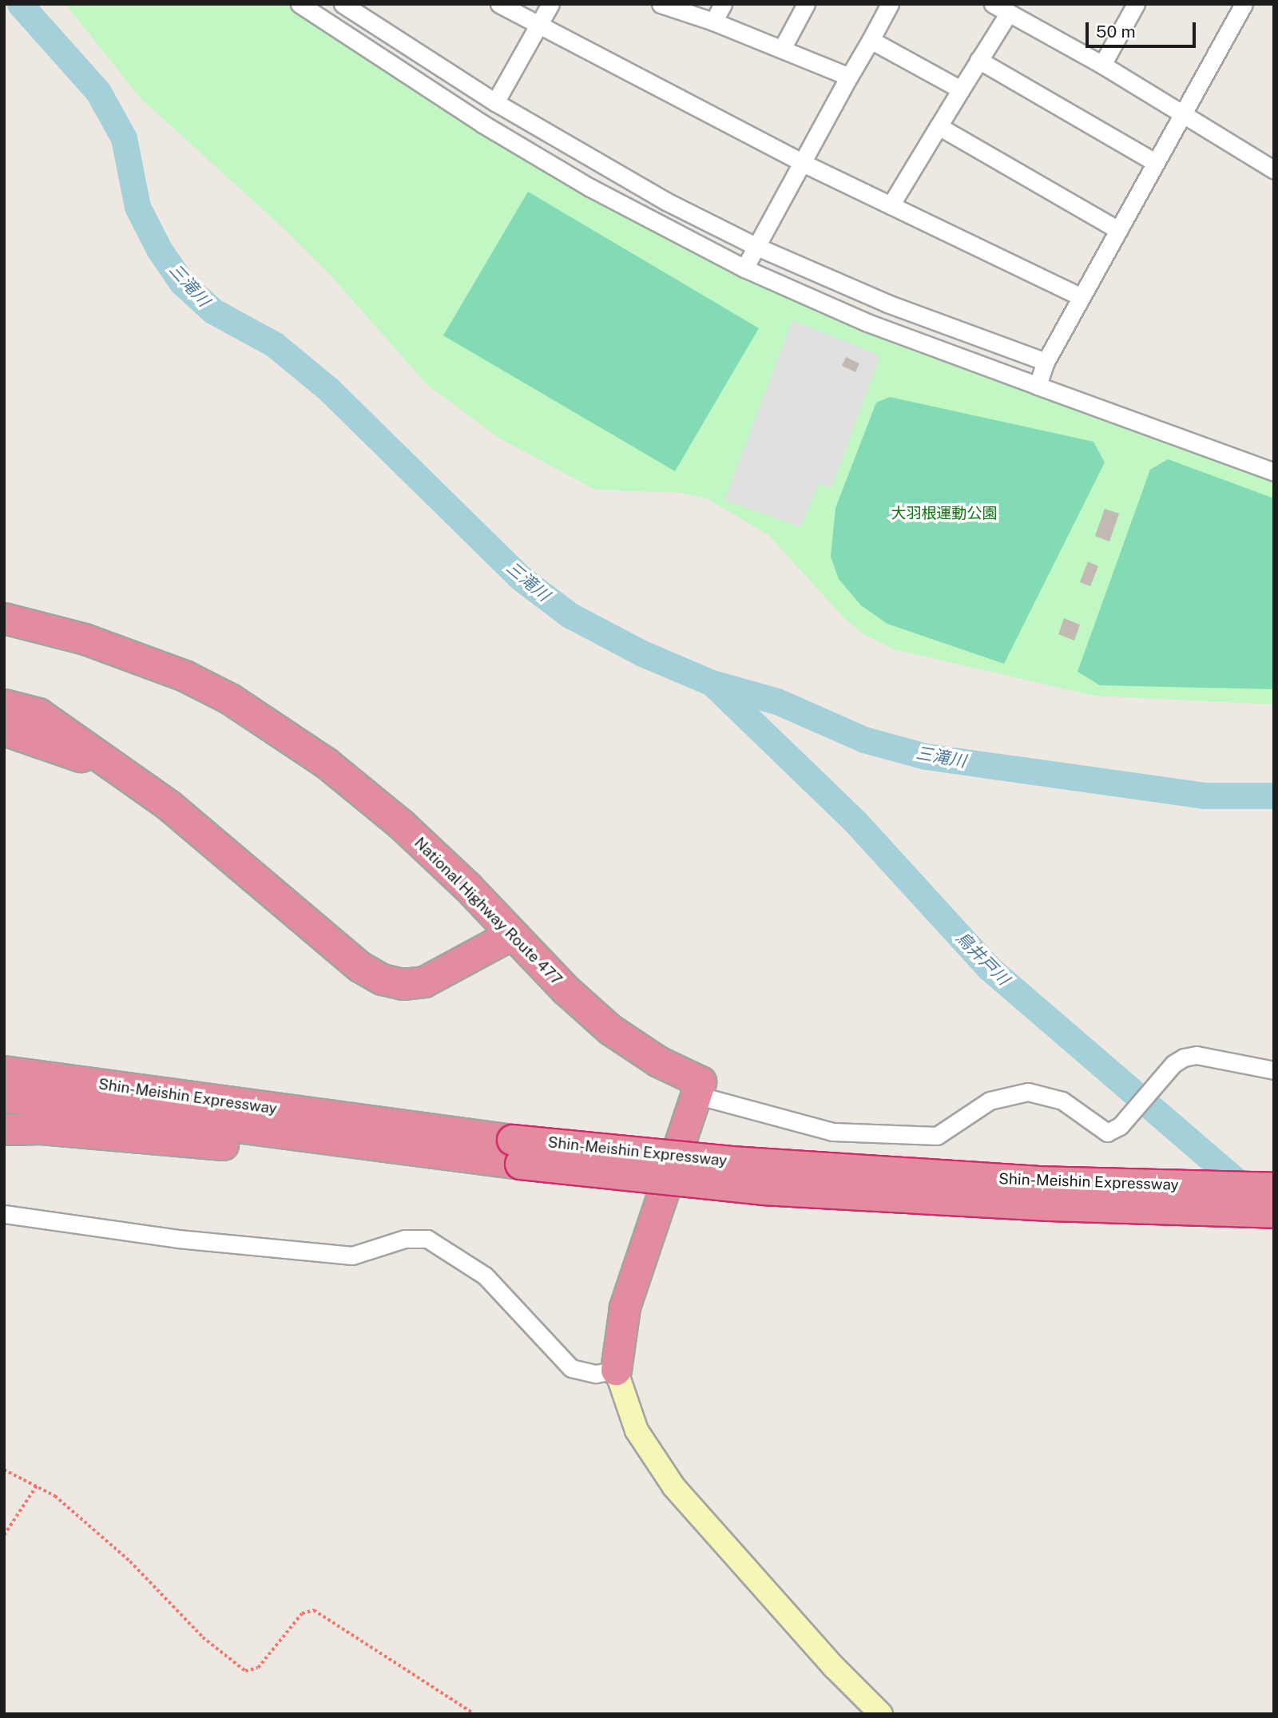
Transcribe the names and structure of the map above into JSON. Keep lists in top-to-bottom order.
{
  "streets": {
    "highway": ["National Highway Route 477", "Shin-Meishin Expressway"]
  },
  "water": ["三滝川", "鳥井戸川"],
  "parks": ["大羽根運動公園"],
  "scale_bar": "50 m"
}
